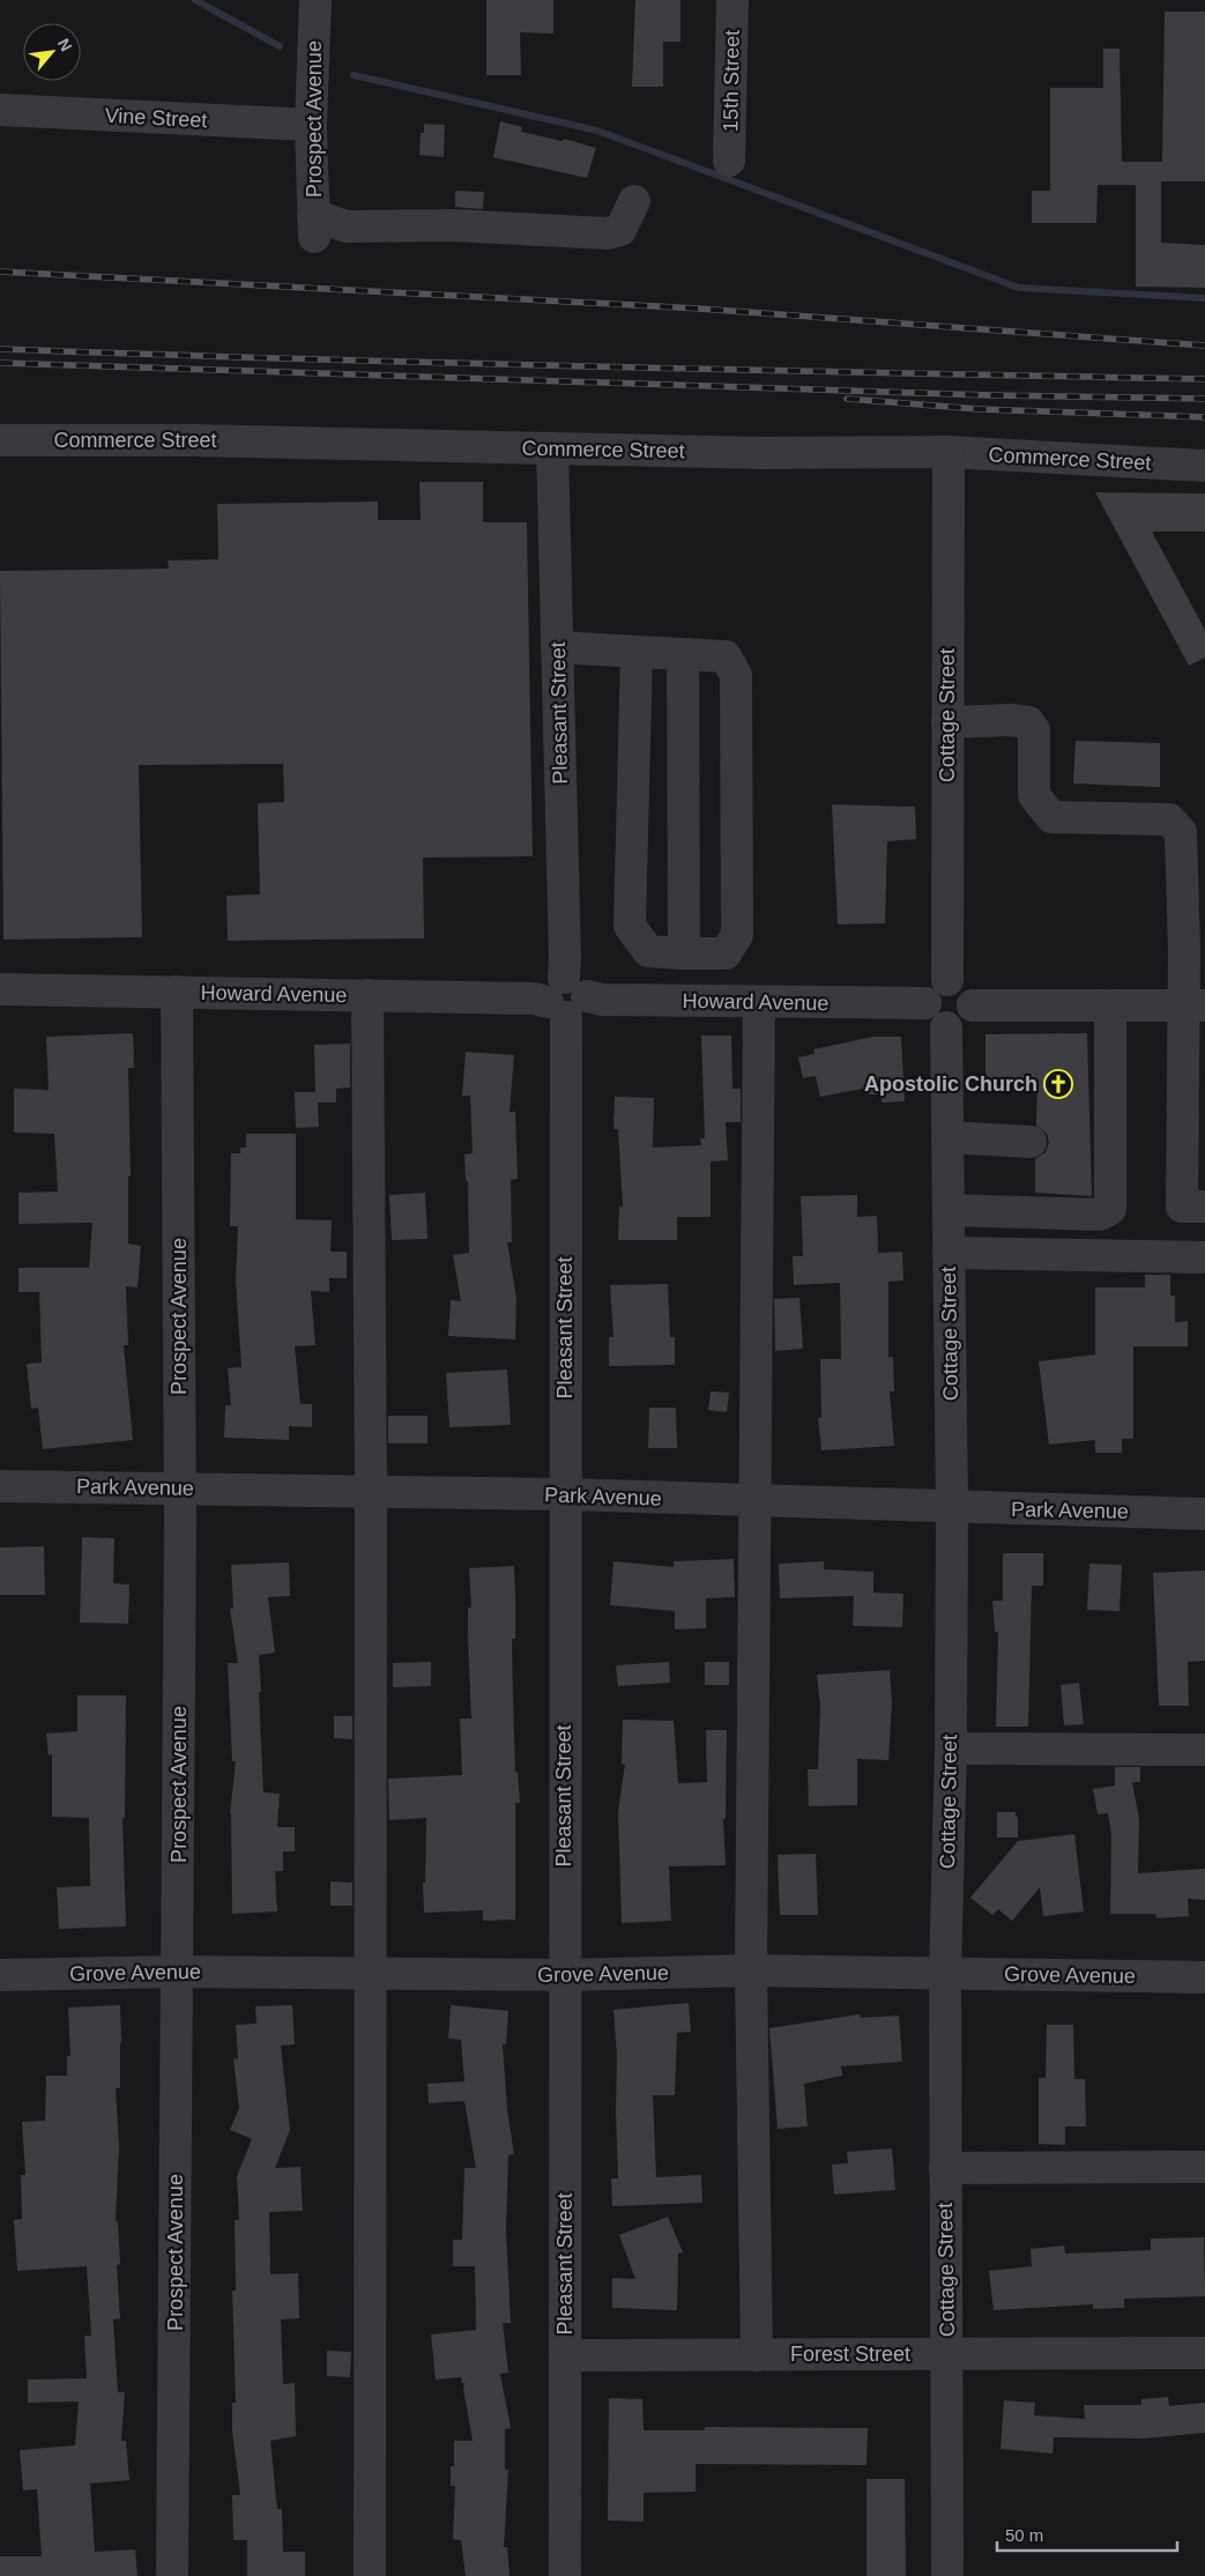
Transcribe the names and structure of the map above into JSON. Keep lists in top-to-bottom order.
{
  "streets": {
    "street": [
      "15th Street",
      "Vine Street",
      "Prospect Avenue",
      "Commerce Street",
      "Pleasant Street",
      "Cottage Street",
      "Howard Avenue",
      "Park Avenue",
      "Grove Avenue",
      "Forest Street"
    ]
  },
  "crossings": [
    ["Vine Street", "Prospect Avenue"],
    ["Prospect Avenue", "Howard Avenue"],
    ["Prospect Avenue", "Park Avenue"],
    ["Prospect Avenue", "Grove Avenue"],
    ["Commerce Street", "Pleasant Street"],
    ["Commerce Street", "Cottage Street"],
    ["Pleasant Street", "Howard Avenue"],
    ["Pleasant Street", "Park Avenue"],
    ["Pleasant Street", "Grove Avenue"],
    ["Pleasant Street", "Forest Street"],
    ["Cottage Street", "Howard Avenue"],
    ["Cottage Street", "Park Avenue"],
    ["Cottage Street", "Grove Avenue"],
    ["Cottage Street", "Forest Street"]
  ],
  "places": {
    "church": ["Apostolic Church"]
  },
  "scale_bar": "50 m",
  "north": "top right"
}
